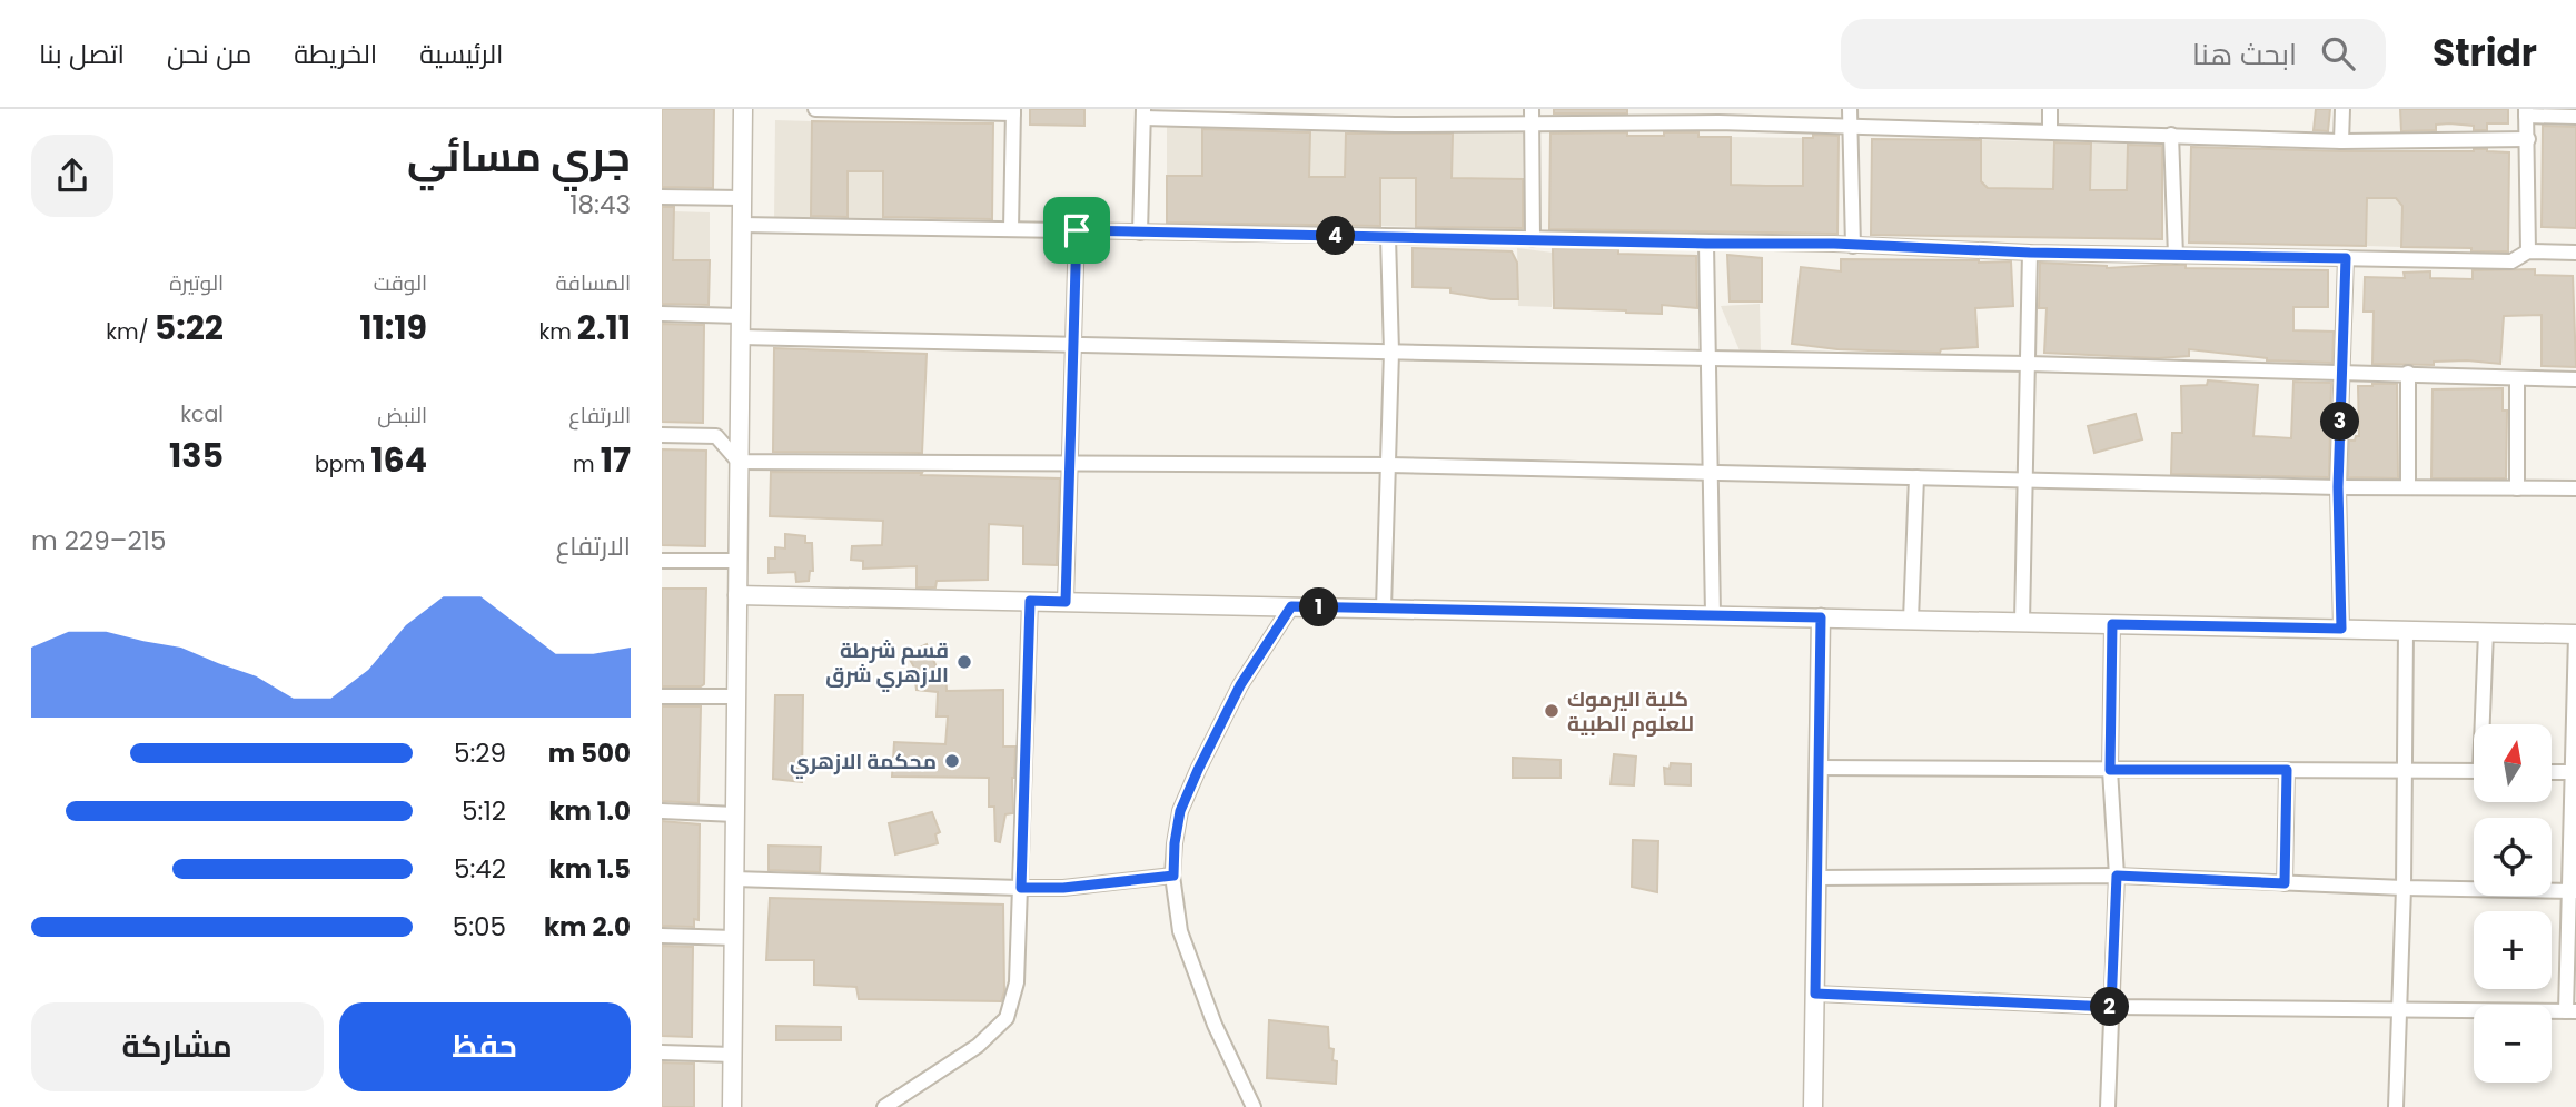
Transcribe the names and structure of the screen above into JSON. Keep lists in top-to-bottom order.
{
  "places": ["قسم شرطة الازهري شرق", "كلية اليرموك للعلوم الطبية", "محكمة الازهري"],
  "north": "top",
  "page": {
    "header": "Stridr",
    "search": "ابحث هنا",
    "nav": [
      "الرئيسية",
      "الخريطة",
      "من نحن",
      "اتصل بنا"
    ],
    "heading": ["جري مسائي", "18:43"],
    "pins": [
      "4",
      "3",
      "1",
      "2"
    ],
    "stats": [
      ["المسافة", "2.11 km"],
      ["الوقت", "11:19"],
      ["الوتيرة", "5:22 /km"],
      ["الارتفاع", "17 m"],
      ["النبض", "164 bpm"],
      ["kcal", "135"]
    ],
    "chart": ["الارتفاع", "215–229 m"],
    "map_buttons": ["+", "−"],
    "list": [
      {
        "name": "500 m",
        "note": "5:29"
      },
      {
        "name": "1.0 km",
        "note": "5:12"
      },
      {
        "name": "1.5 km",
        "note": "5:42"
      },
      {
        "name": "2.0 km",
        "note": "5:05"
      }
    ],
    "buttons": ["حفظ", "مشاركة"]
  }
}
